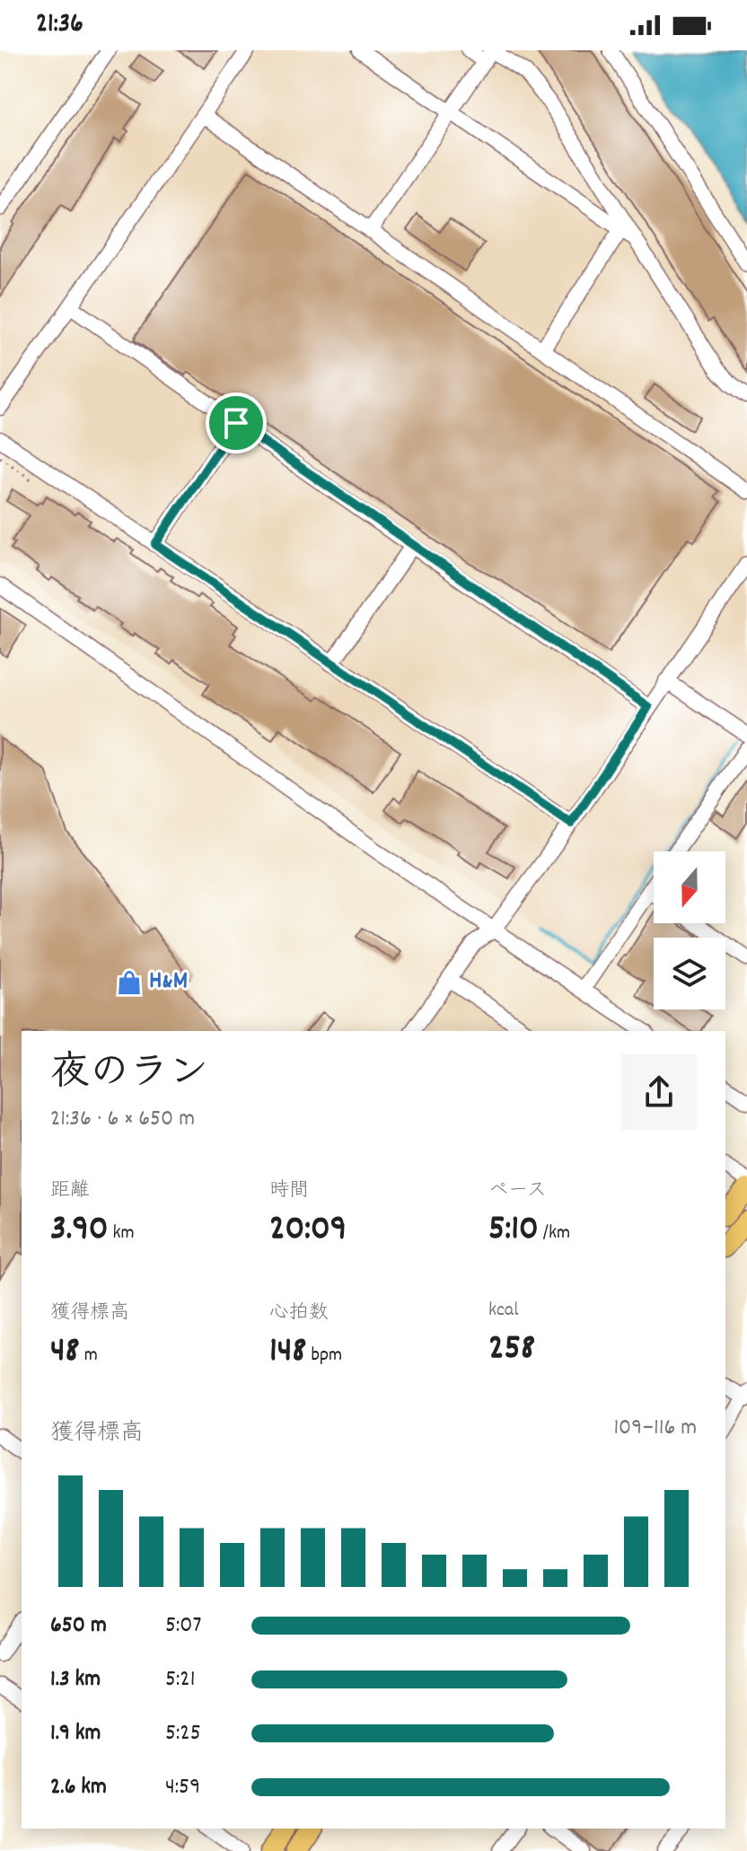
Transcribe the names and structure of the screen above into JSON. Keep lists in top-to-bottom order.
{
  "places": {
    "shop": ["H&M"]
  },
  "north": "bottom",
  "page": {
    "status": "21:36",
    "heading": ["夜のラン", "21:36 · 6 × 650 m"],
    "stats": [
      ["距離", "3.90 km"],
      ["時間", "20:09"],
      ["ペース", "5:10 /km"],
      ["獲得標高", "48 m"],
      ["心拍数", "148 bpm"],
      ["kcal", "258"]
    ],
    "chart": ["獲得標高", "109–116 m"],
    "list": [
      {
        "name": "650 m",
        "note": "5:07"
      },
      {
        "name": "1.3 km",
        "note": "5:21"
      },
      {
        "name": "1.9 km",
        "note": "5:25"
      },
      {
        "name": "2.6 km",
        "note": "4:59"
      }
    ]
  }
}
